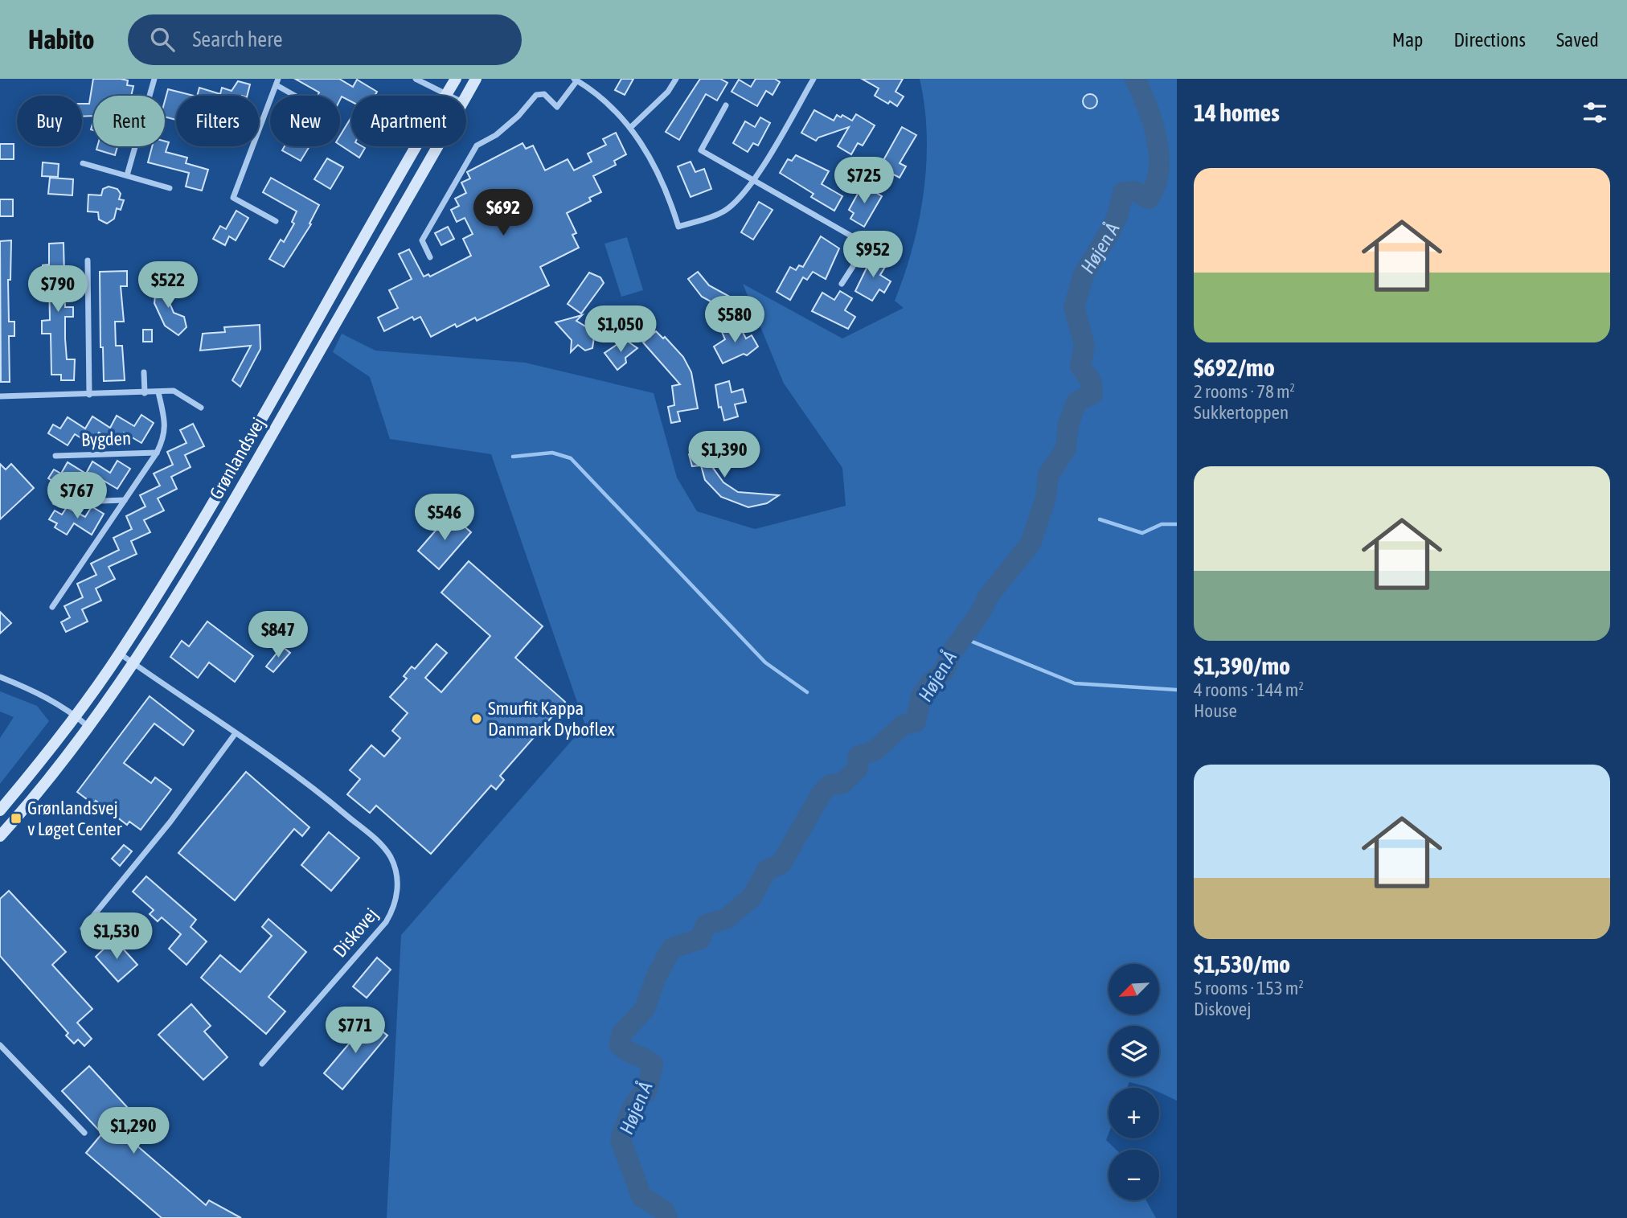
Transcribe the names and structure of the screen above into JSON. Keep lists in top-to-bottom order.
{
  "streets": {
    "street": ["Bygden", "Grønlandsvej", "Diskovej"]
  },
  "crossings": [
    ["Grønlandsvej", "Diskovej"]
  ],
  "water": ["Højen Å"],
  "places": {
    "other": ["Smurfit Kappa Danmark Dyboflex"],
    "transit": ["Grønlandsvej v Løget Center"]
  },
  "north": "bottom left",
  "page": {
    "header": "Habito",
    "search": "Search here",
    "nav": ["Map", "Directions", "Saved"],
    "heading": "14 homes",
    "chip": [
      "Buy",
      "Rent",
      "Filters",
      "New",
      "Apartment"
    ],
    "list": [
      {
        "name": "$692/mo",
        "note": "2 rooms · 78 m² · Sukkertoppen"
      },
      {
        "name": "$1,390/mo",
        "note": "4 rooms · 144 m² · House"
      },
      {
        "name": "$1,530/mo",
        "note": "5 rooms · 153 m² · Diskovej"
      }
    ],
    "price": [
      "$725",
      "$692",
      "$952",
      "$522",
      "$790",
      "$580",
      "$1,050",
      "$1,390",
      "$767",
      "$546",
      "$847",
      "$1,530",
      "$771",
      "$1,290"
    ],
    "map_buttons": ["+", "−"]
  }
}
